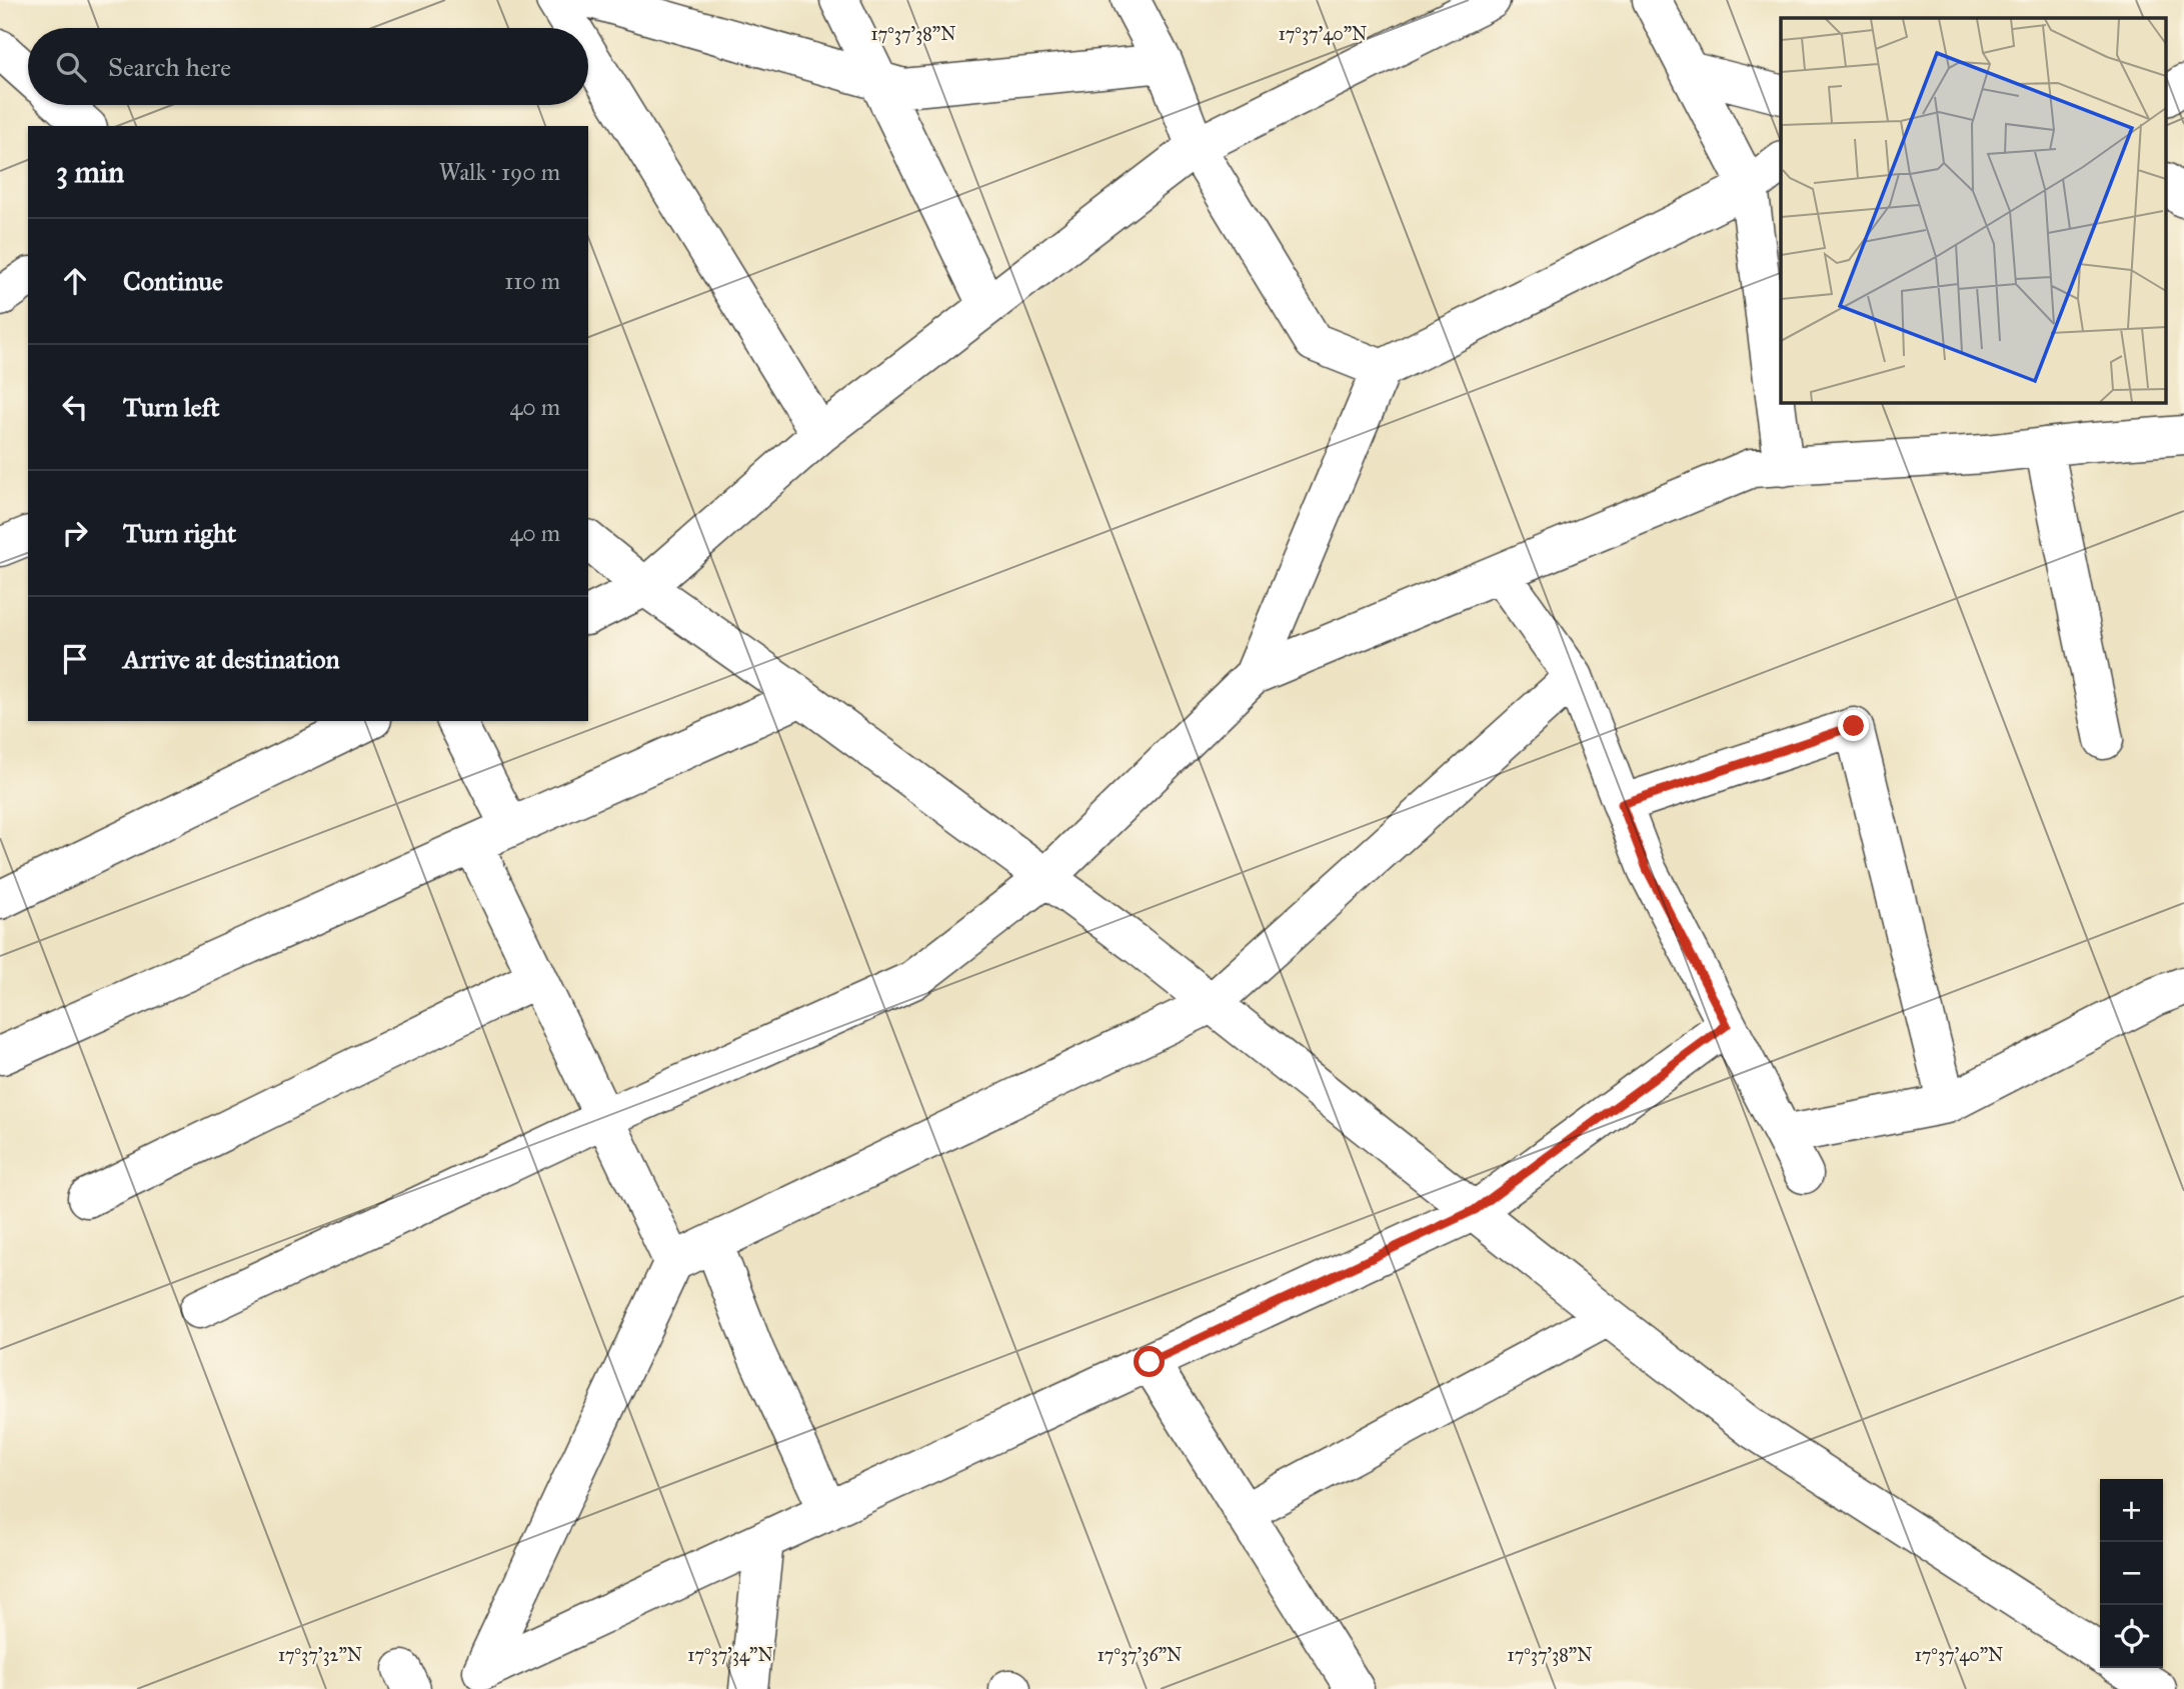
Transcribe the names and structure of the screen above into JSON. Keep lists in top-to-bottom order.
{
  "page": {
    "search": "Search here",
    "heading": ["3 min", "Walk · 190 m"],
    "list": [
      ["Continue", "110 m"],
      ["Turn left", "40 m"],
      ["Turn right", "40 m"],
      "Arrive at destination"
    ],
    "map_buttons": ["+", "−"]
  },
  "coordinates": [
    "17°37'38\"N",
    "17°37'40\"N",
    "17°37'32\"N",
    "17°37'34\"N",
    "17°37'36\"N"
  ]
}
